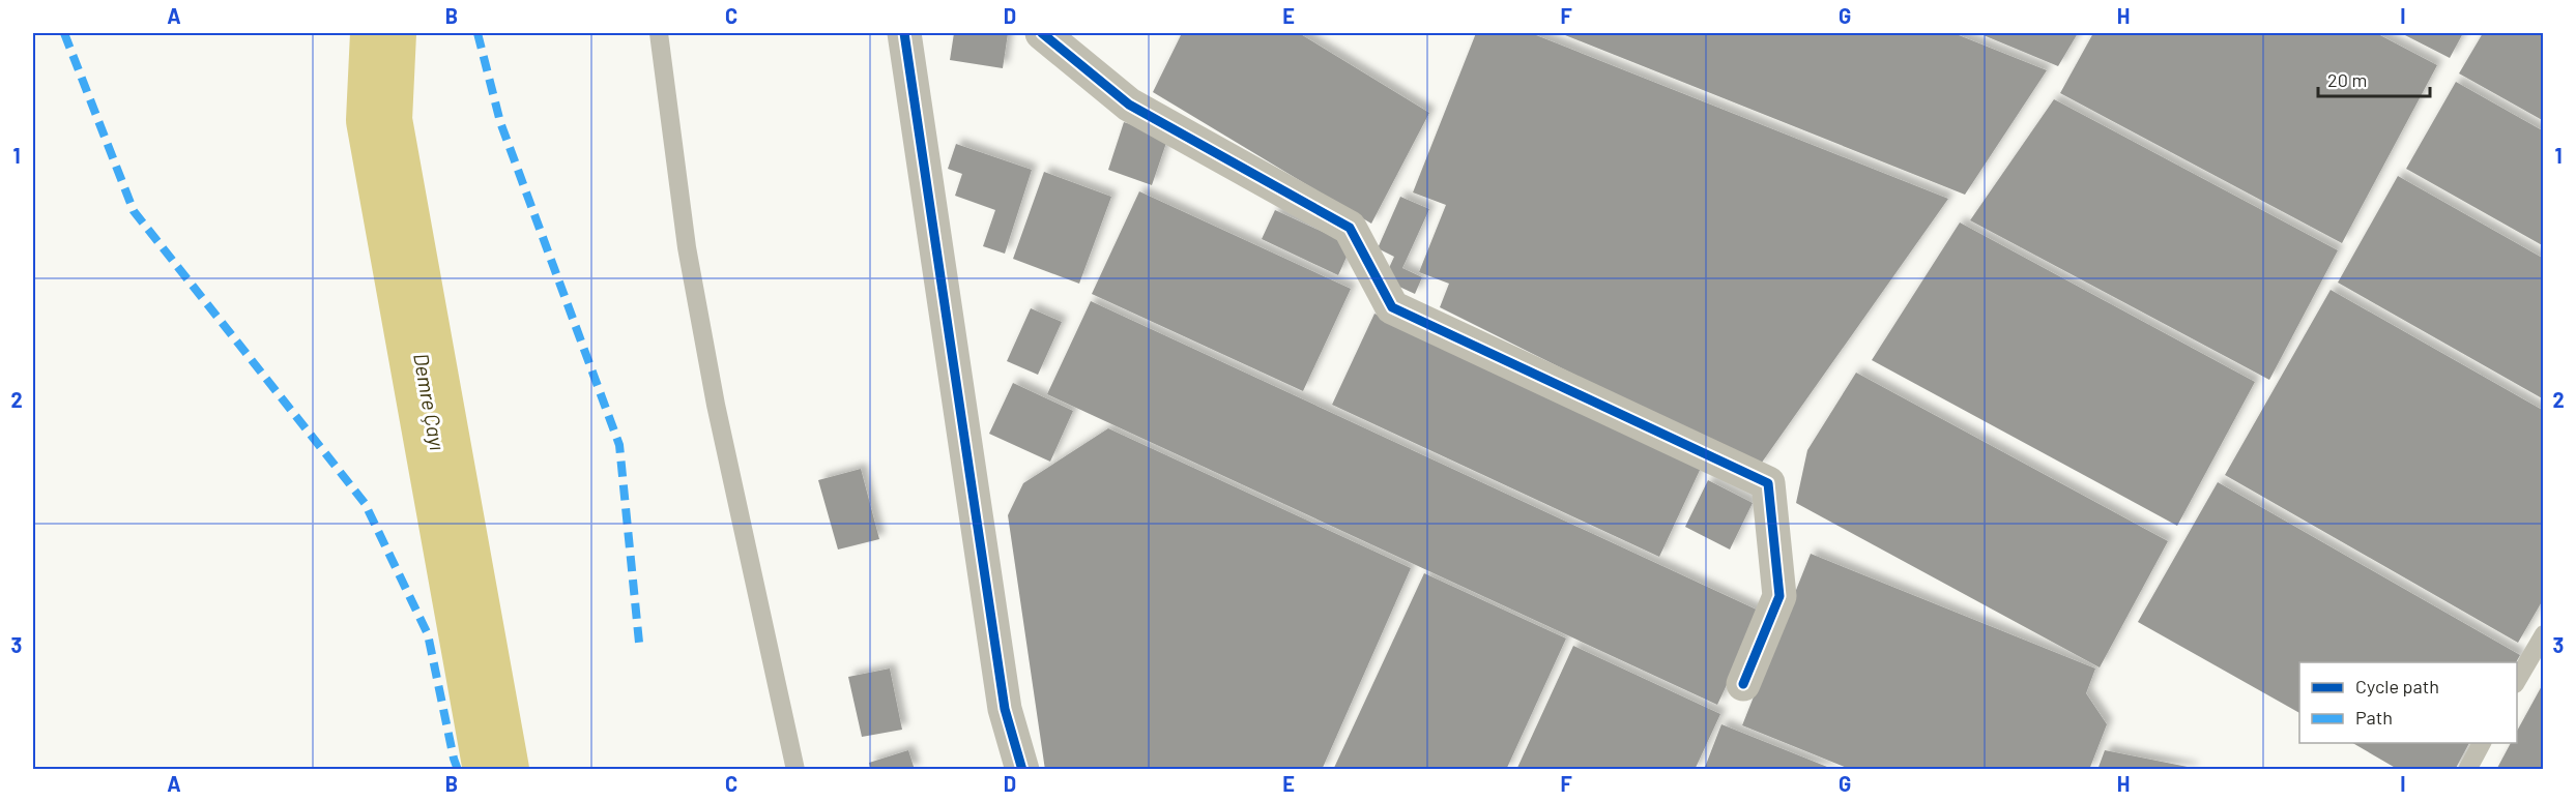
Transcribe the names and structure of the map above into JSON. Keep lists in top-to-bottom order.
{
  "water": ["Demre Çayı"],
  "legend": ["Cycle path", "Path"],
  "scale_bar": "20 m",
  "grid": {
    "columns": [
      "A",
      "B",
      "C",
      "D",
      "E",
      "F",
      "G",
      "H",
      "I"
    ],
    "rows": ["1", "2", "3"]
  }
}
